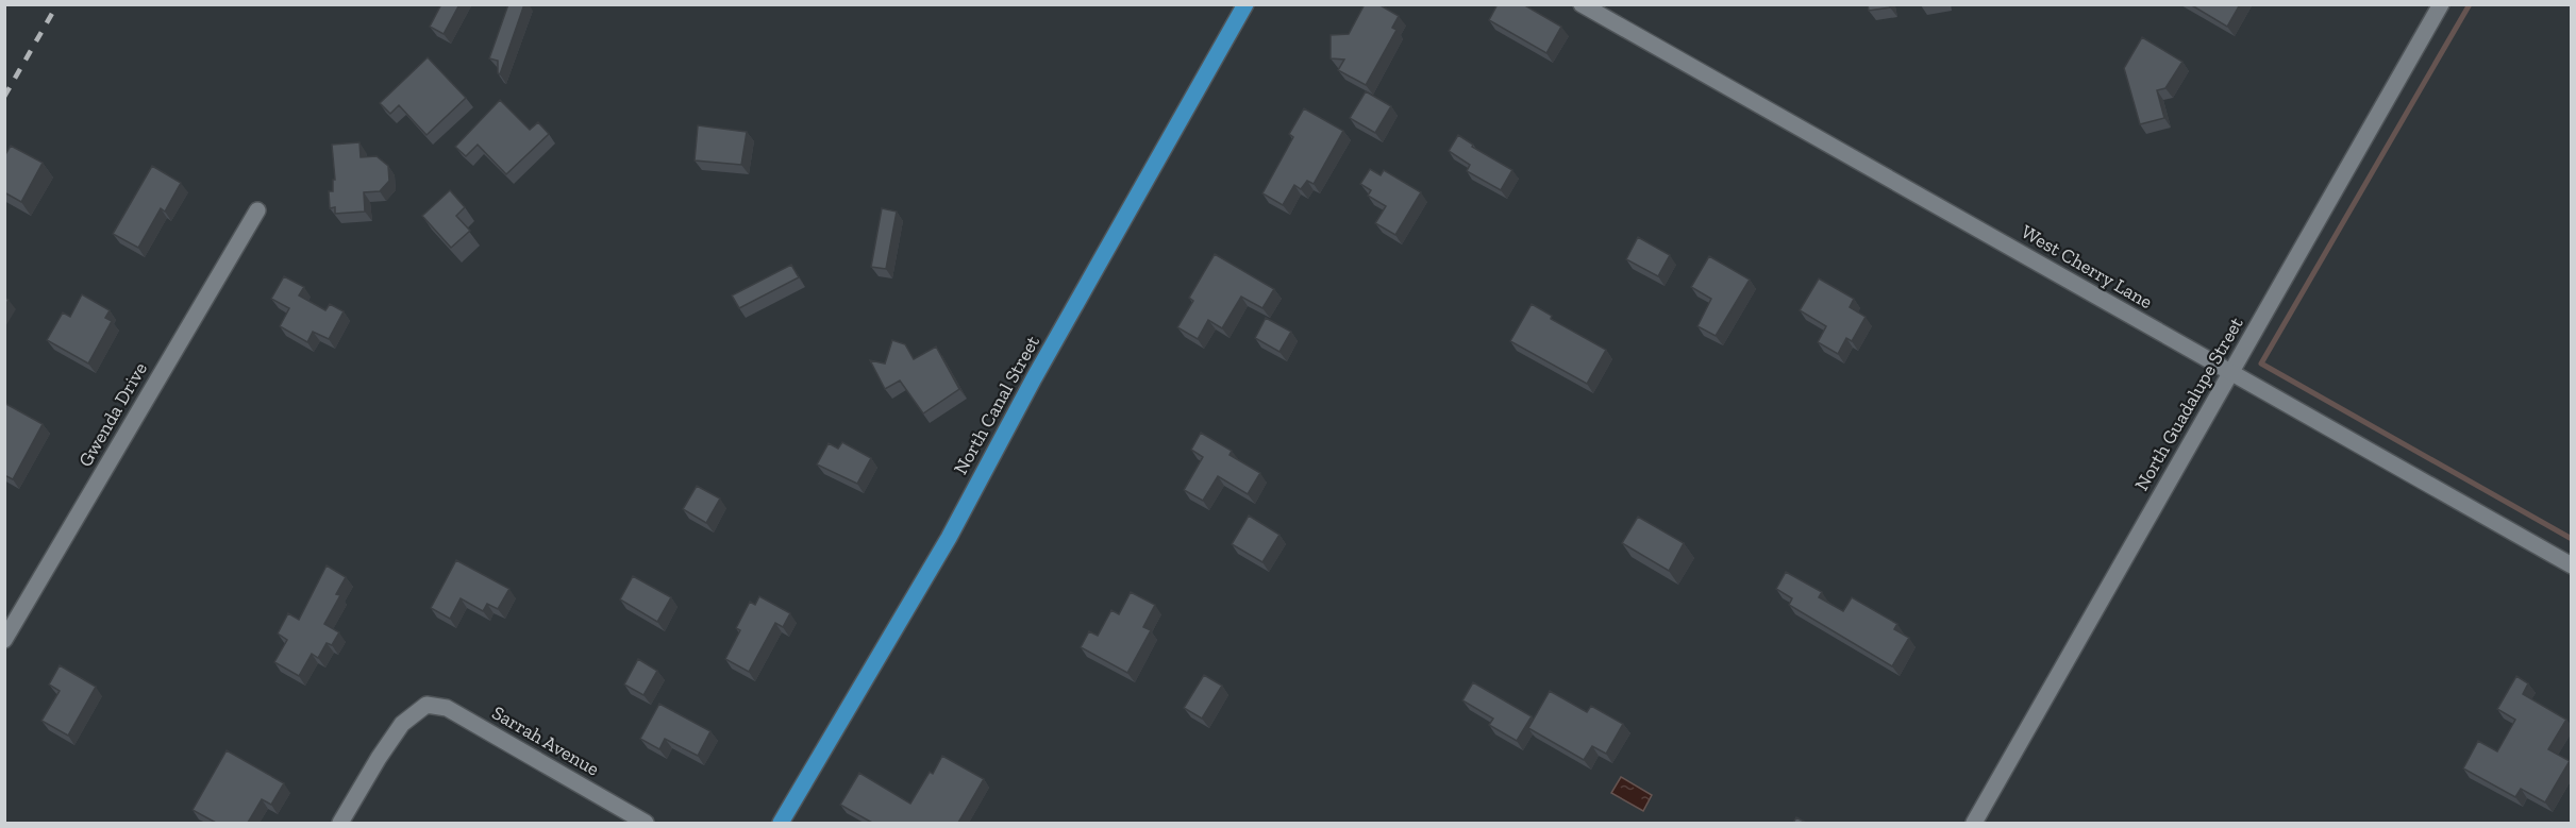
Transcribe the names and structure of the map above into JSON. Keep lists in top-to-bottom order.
{
  "streets": {
    "main road": ["North Canal Street"],
    "street": [
      "West Cherry Lane",
      "North Guadalupe Street",
      "Gwenda Drive",
      "Sarrah Avenue"
    ]
  },
  "crossings": [
    ["West Cherry Lane", "North Guadalupe Street"]
  ]
}
